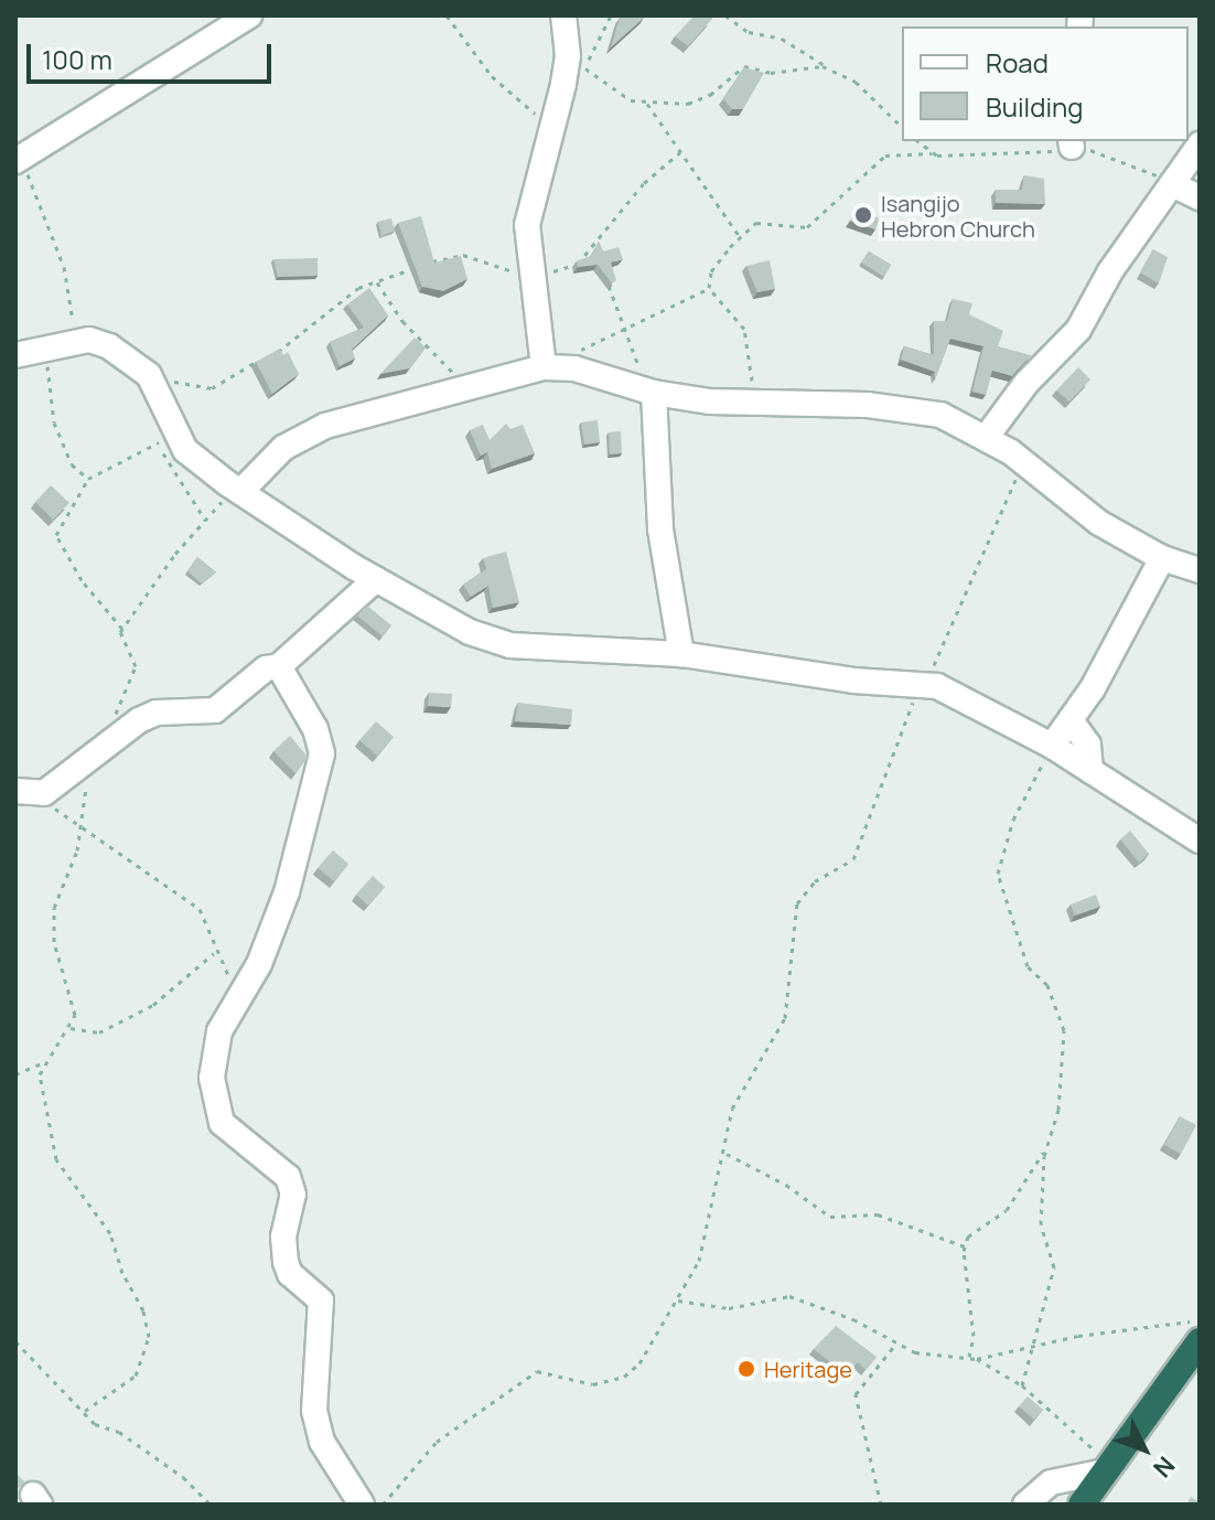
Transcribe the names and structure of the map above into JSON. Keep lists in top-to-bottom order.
{
  "places": ["Isangijo Hebron Church", "Heritage"],
  "legend": ["Road", "Building"],
  "scale_bar": "100 m",
  "north": "bottom right"
}
